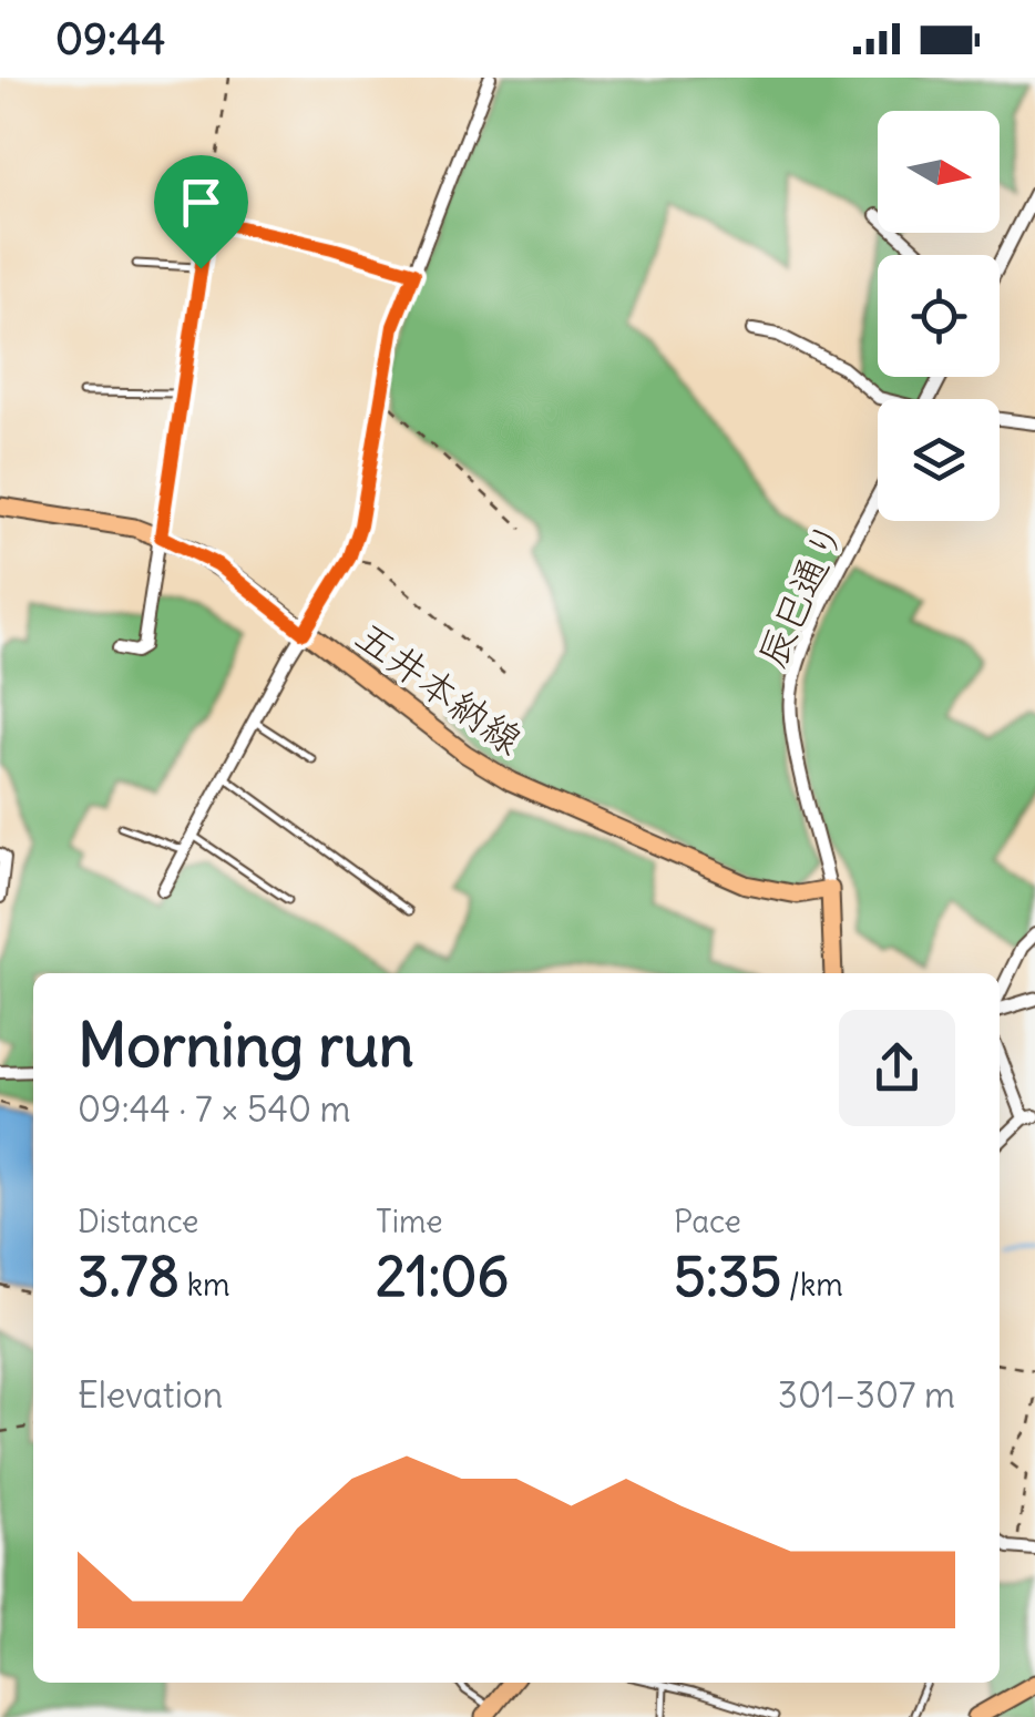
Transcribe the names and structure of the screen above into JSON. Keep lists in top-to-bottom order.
{
  "streets": {
    "main road": ["五井本納線"],
    "street": ["辰巳通り"]
  },
  "crossings": [
    ["辰巳通り", "五井本納線"]
  ],
  "north": "right",
  "page": {
    "status": "09:44",
    "heading": ["Morning run", "09:44 · 7 × 540 m"],
    "stats": [
      ["Distance", "3.78 km"],
      ["Time", "21:06"],
      ["Pace", "5:35 /km"]
    ],
    "chart": ["Elevation", "301–307 m"]
  }
}
